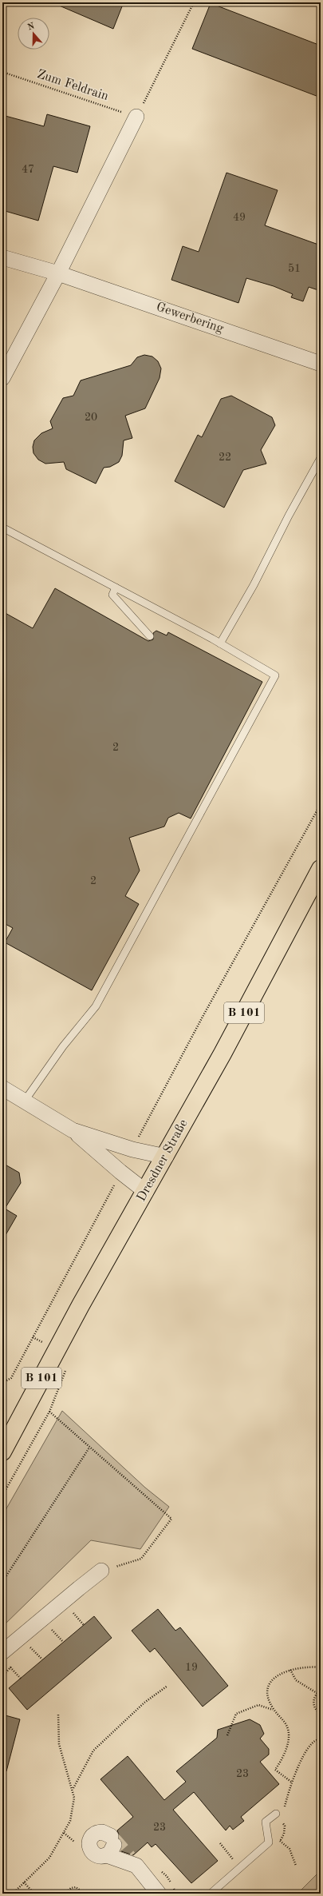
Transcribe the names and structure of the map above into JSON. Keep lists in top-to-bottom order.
{
  "streets": {
    "main road": ["B 101", "Dresdner Straße"],
    "street": ["Gewerbering"],
    "path": ["Zum Feldrain"]
  },
  "house_numbers": [
    "47",
    "49",
    "51",
    "20",
    "22",
    "2",
    "2",
    "19",
    "23",
    "23"
  ],
  "north": "top"
}
